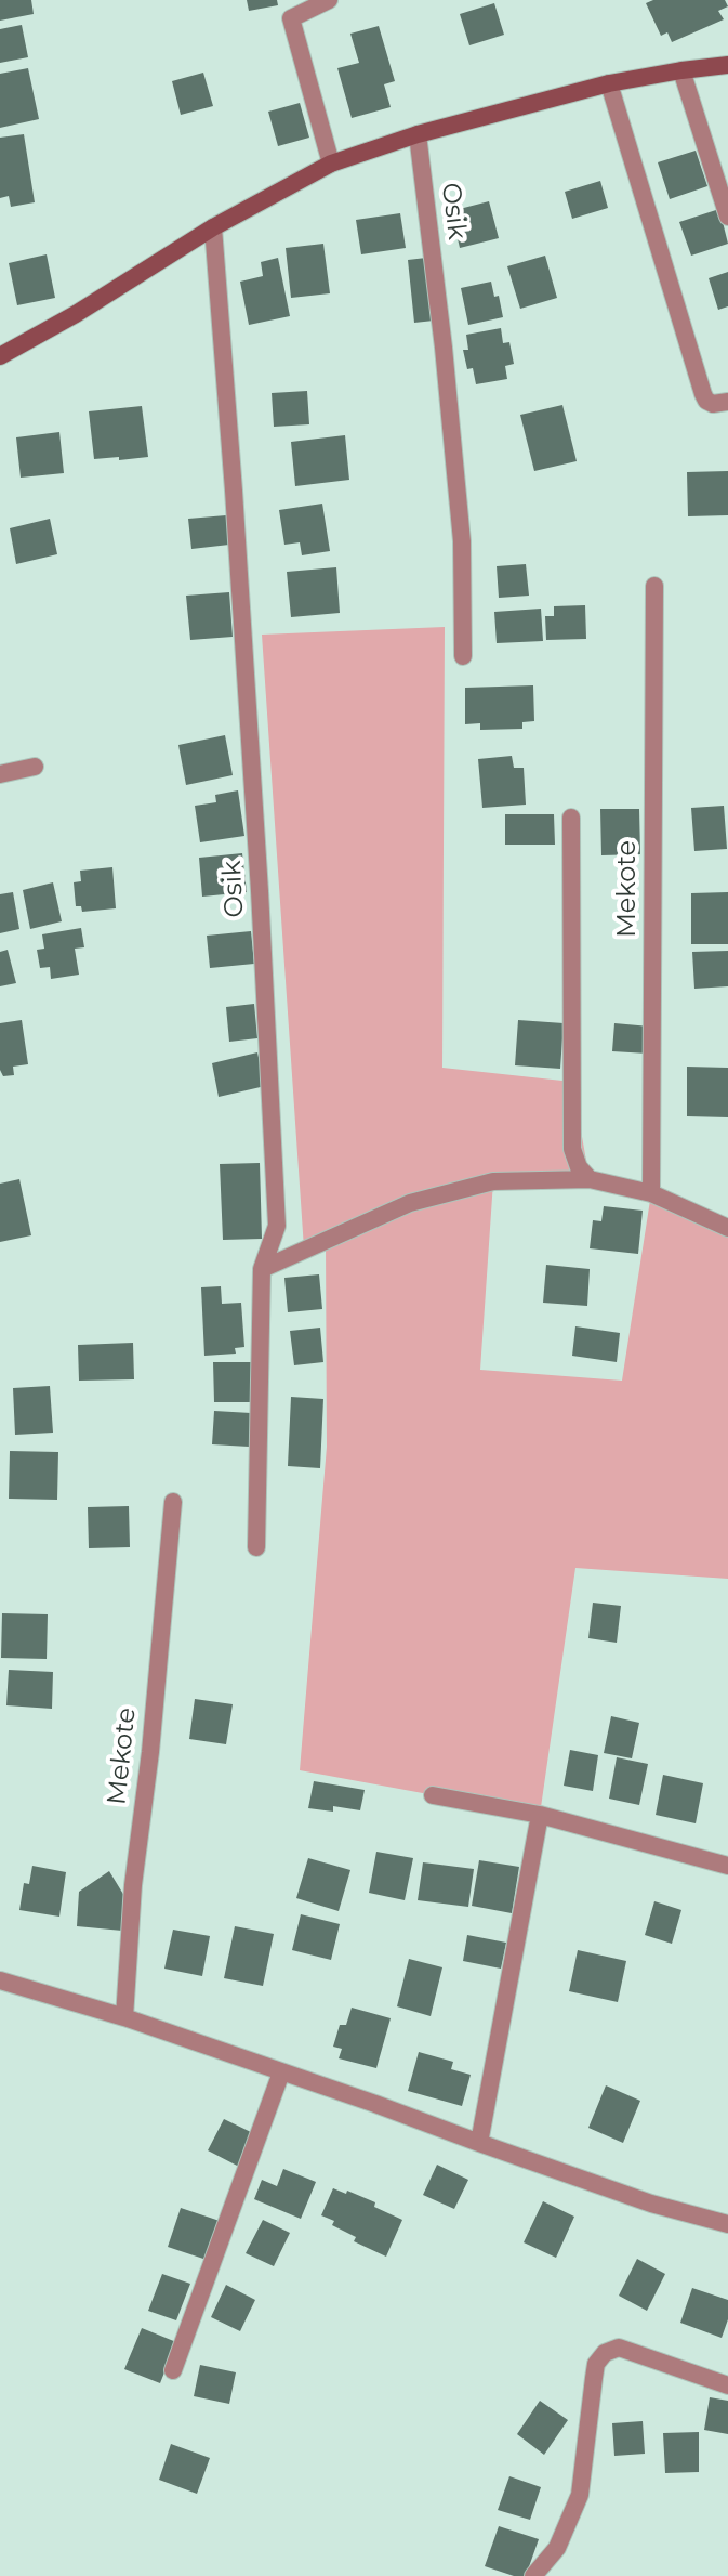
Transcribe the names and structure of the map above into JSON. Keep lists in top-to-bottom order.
{
  "streets": {
    "street": ["Osik", "Mekote"]
  }
}
